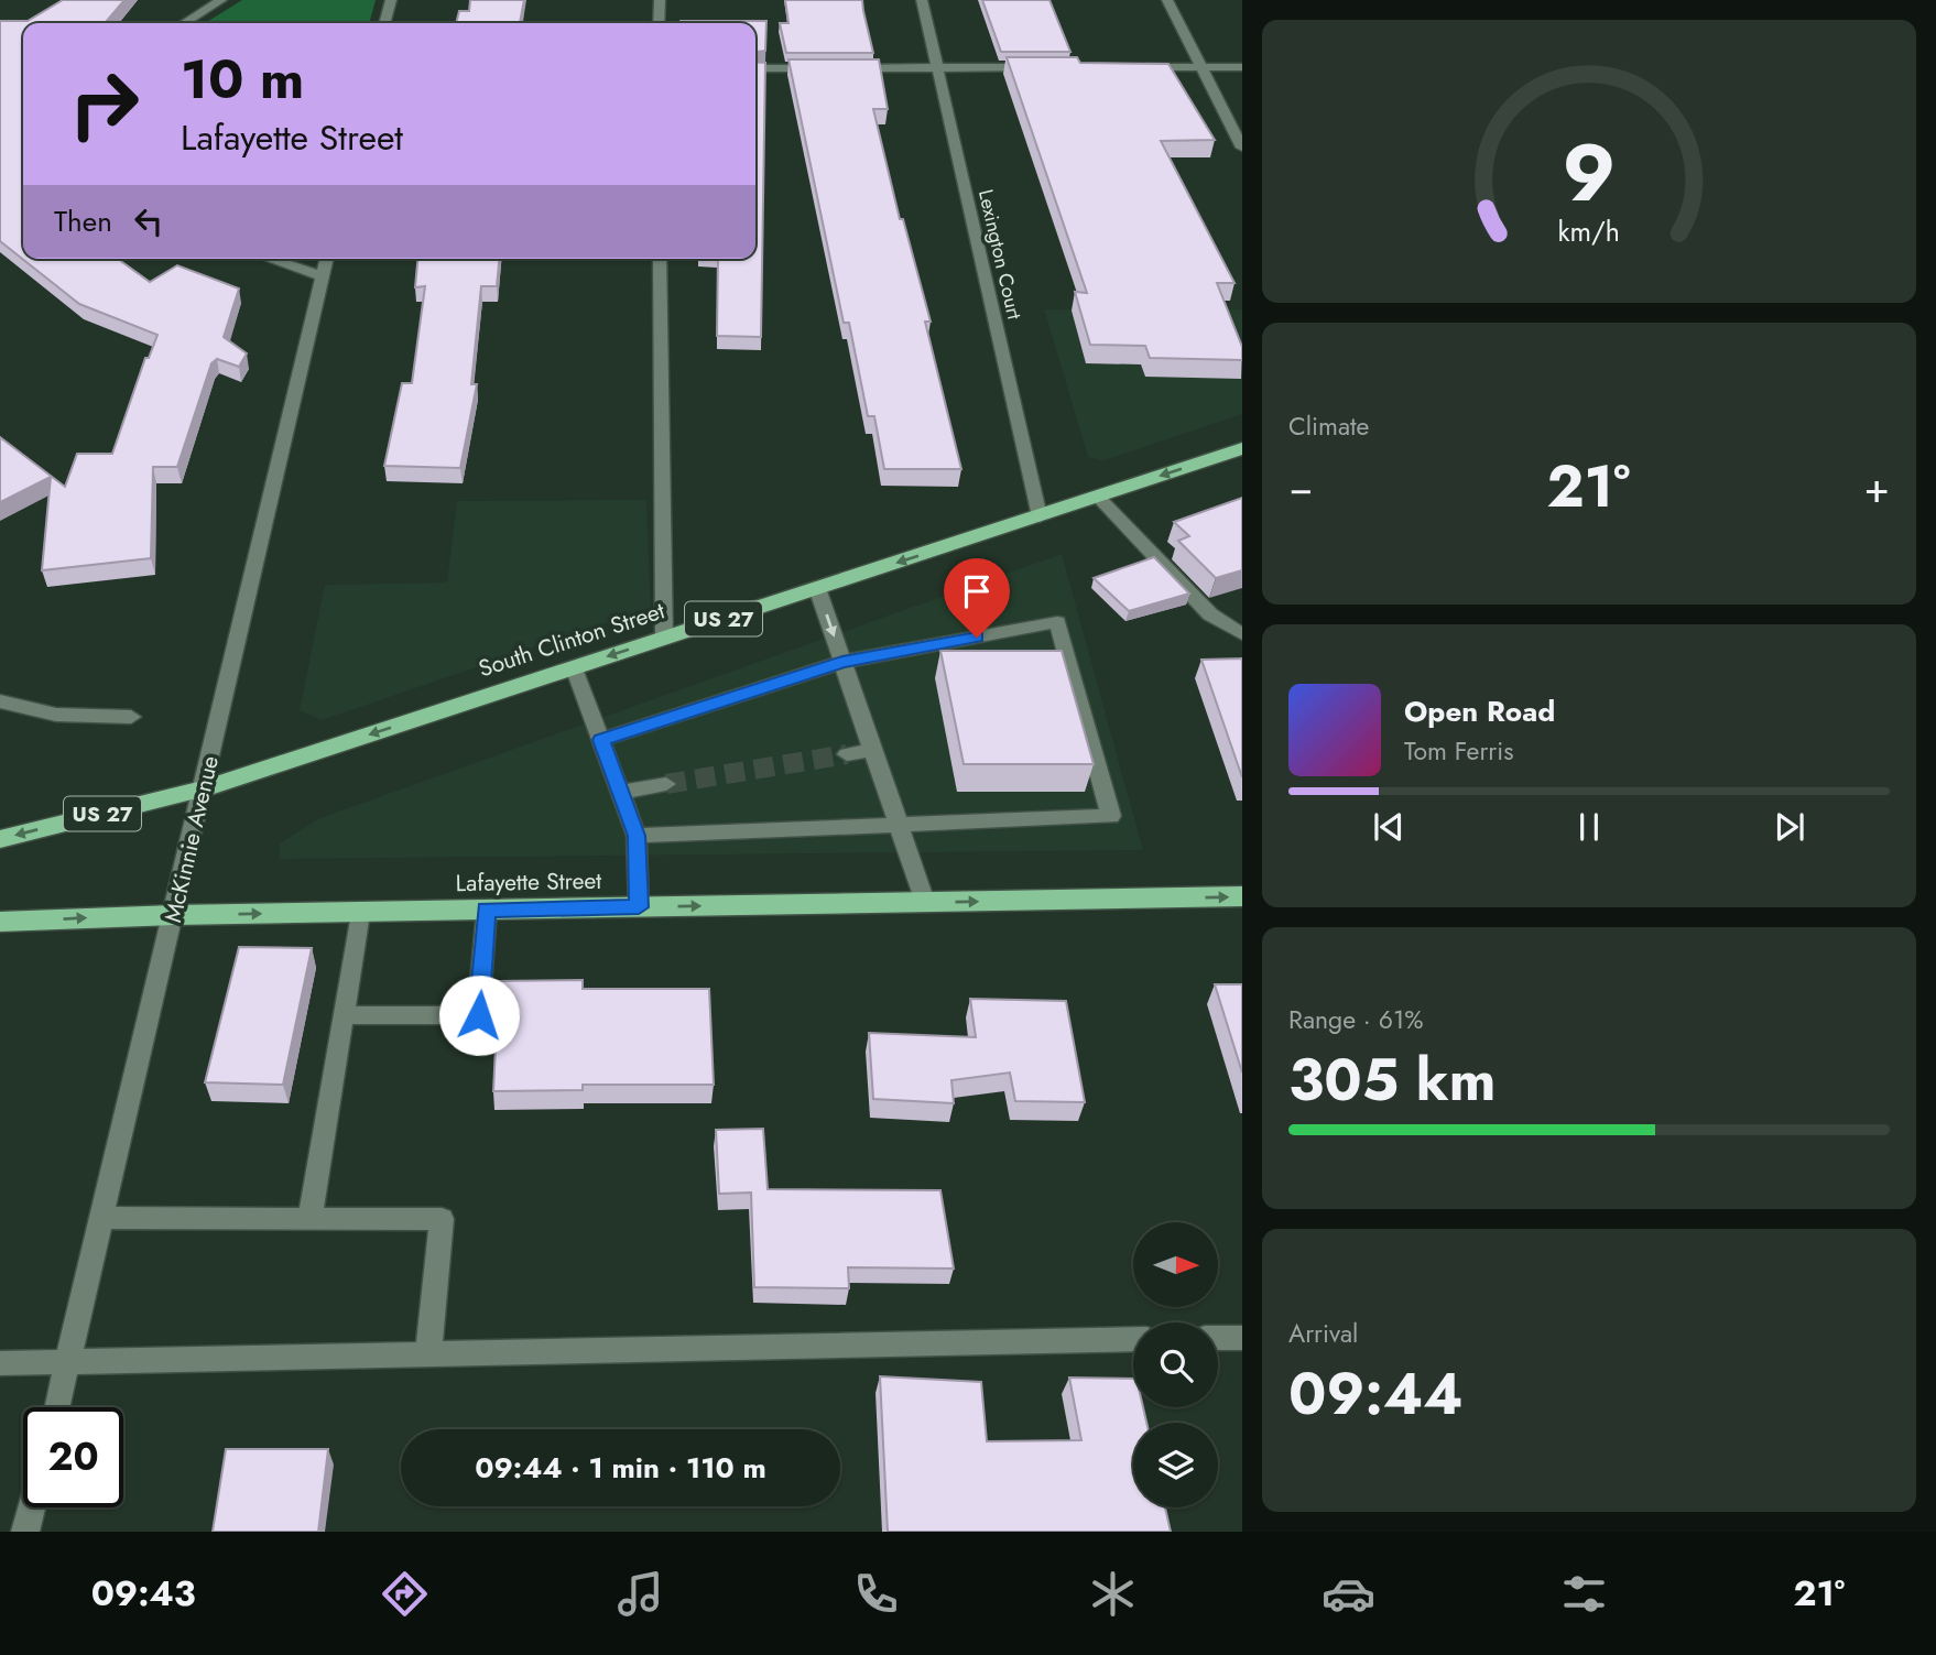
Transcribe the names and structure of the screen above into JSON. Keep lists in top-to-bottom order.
{
  "streets": {
    "highway": ["US 27", "South Clinton Street", "Lafayette Street"],
    "street": ["Lexington Court", "McKinnie Avenue"]
  },
  "crossings": [
    ["Lexington Court", "South Clinton Street"],
    ["South Clinton Street", "McKinnie Avenue"],
    ["McKinnie Avenue", "Lafayette Street"]
  ],
  "one_way": ["South Clinton Street", "Lafayette Street"],
  "north": "right",
  "page": {
    "turn": ["10 m", "Lafayette Street"],
    "then": "Then",
    "tile": [
      "Climate",
      ["Range · 61%", "305 km"],
      ["Arrival", "09:44"]
    ],
    "heat": ["−", "21°", "+"],
    "song": ["Open Road", "Tom Ferris"],
    "limit": "20",
    "trip": "09:44 · 1 min · 110 m",
    "tabs": ["09:43", "21°"],
    "gauge": ["9", "km/h"]
  }
}
